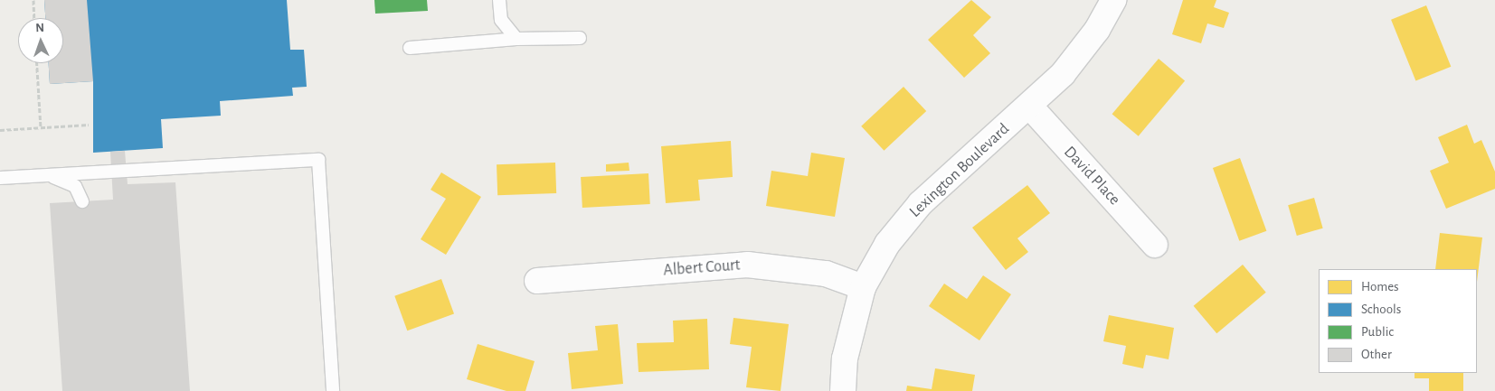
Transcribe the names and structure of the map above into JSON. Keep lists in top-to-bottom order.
{
  "streets": {
    "street": ["Lexington Boulevard", "David Place", "Albert Court"]
  },
  "crossings": [
    ["Lexington Boulevard", "David Place"],
    ["Lexington Boulevard", "Albert Court"]
  ],
  "legend": [
    "Homes",
    "Schools",
    "Public",
    "Other"
  ],
  "north": "top"
}
